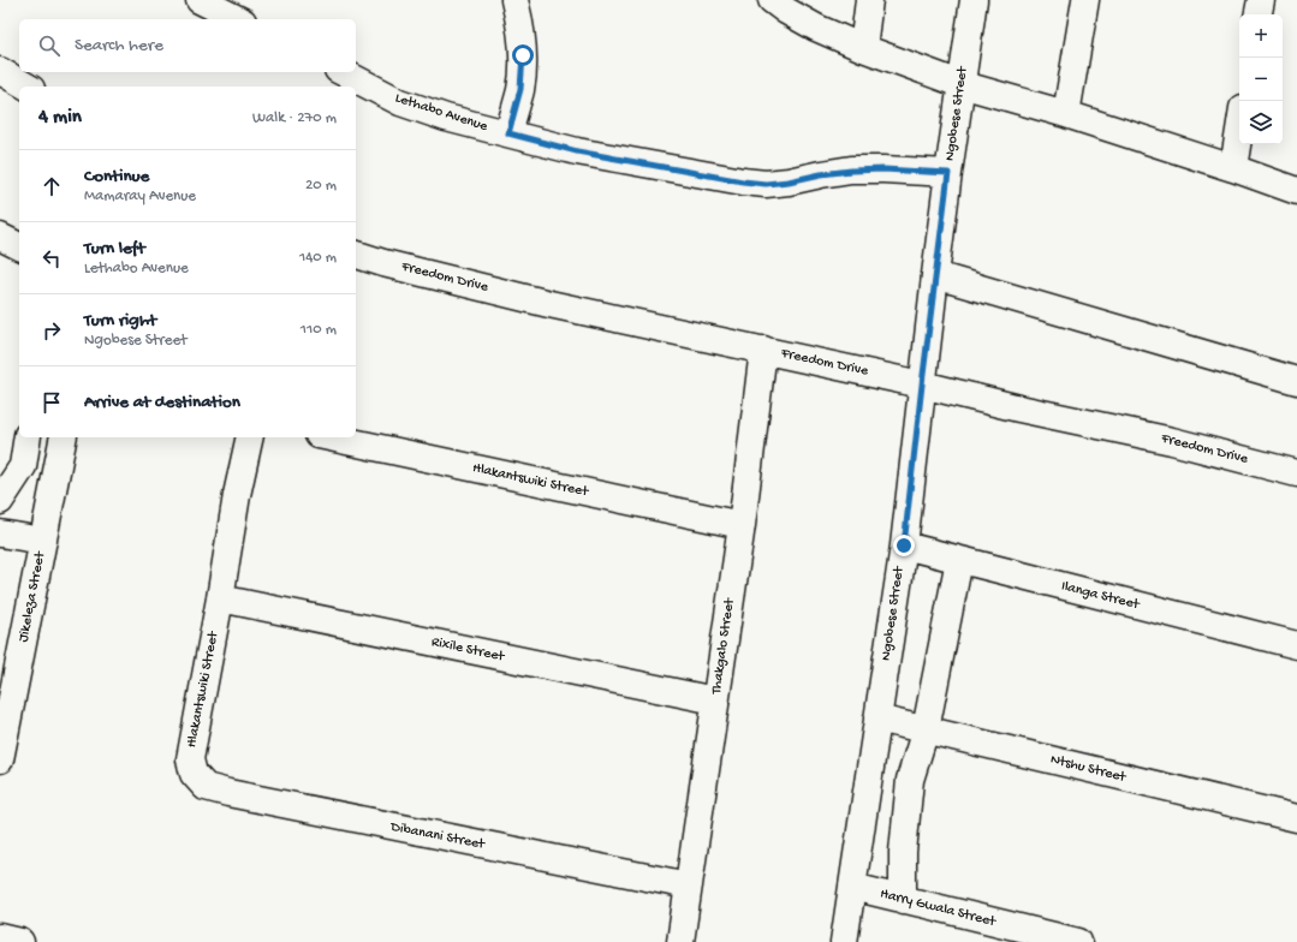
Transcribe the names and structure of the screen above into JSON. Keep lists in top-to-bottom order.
{
  "streets": {
    "street": [
      "Lethabo Avenue",
      "Ngobese Street",
      "Freedom Drive",
      "Hlakantswiki Street",
      "Ilanga Street",
      "Jikeleza Street",
      "Thakgalo Street",
      "Rixile Street",
      "Ntshu Street",
      "Dibanani Street",
      "Harry Gwala Street"
    ]
  },
  "crossings": [
    ["Lethabo Avenue", "Ngobese Street"],
    ["Ngobese Street", "Freedom Drive"],
    ["Ngobese Street", "Ilanga Street"],
    ["Ngobese Street", "Ntshu Street"],
    ["Ngobese Street", "Harry Gwala Street"],
    ["Freedom Drive", "Thakgalo Street"],
    ["Hlakantswiki Street", "Thakgalo Street"],
    ["Hlakantswiki Street", "Rixile Street"],
    ["Hlakantswiki Street", "Dibanani Street"],
    ["Thakgalo Street", "Rixile Street"],
    ["Thakgalo Street", "Dibanani Street"]
  ],
  "page": {
    "map_buttons": ["+", "−"],
    "search": "Search here",
    "heading": ["4 min", "Walk · 270 m"],
    "list": [
      ["Continue", "Mamaray Avenue", "20 m"],
      ["Turn left", "Lethabo Avenue", "140 m"],
      ["Turn right", "Ngobese Street", "110 m"],
      "Arrive at destination"
    ]
  }
}
